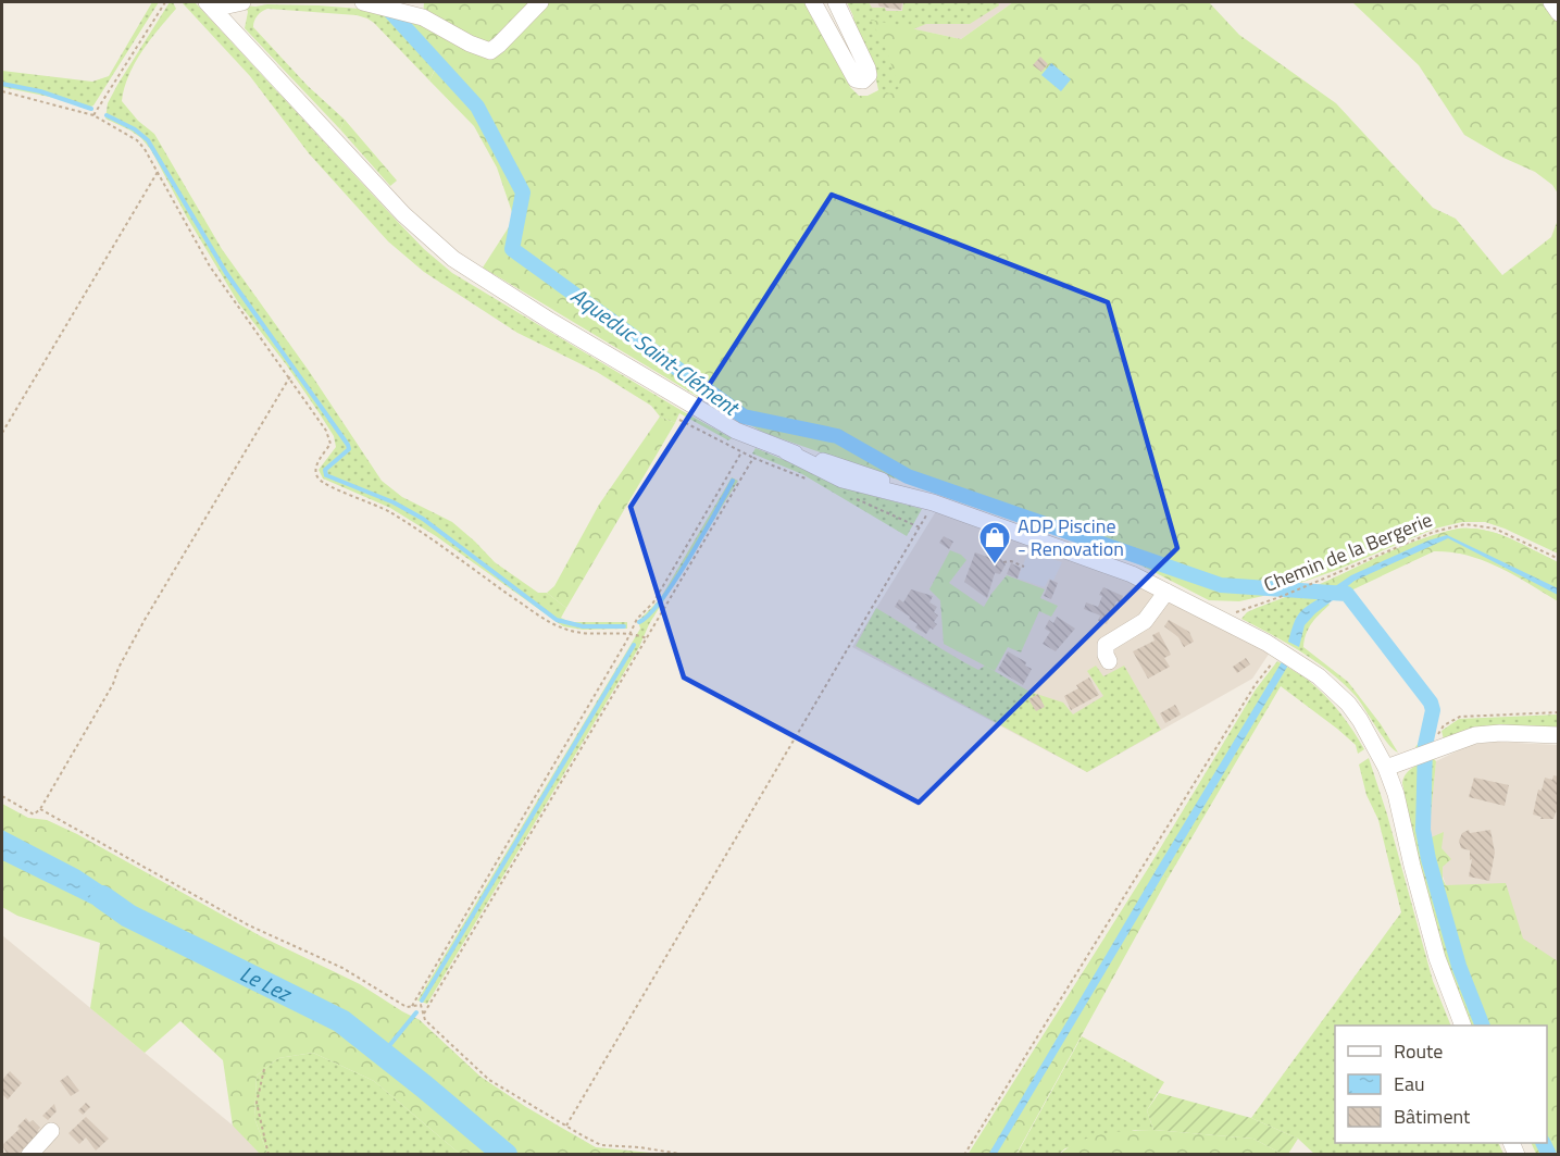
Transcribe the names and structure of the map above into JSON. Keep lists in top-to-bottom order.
{
  "streets": {
    "path": ["Chemin de la Bergerie"]
  },
  "water": ["Aqueduc Saint-Clément", "Le Lez"],
  "places": {
    "shop": ["ADP Piscine - Renovation"]
  },
  "legend": ["Route", "Eau", "Bâtiment"]
}
